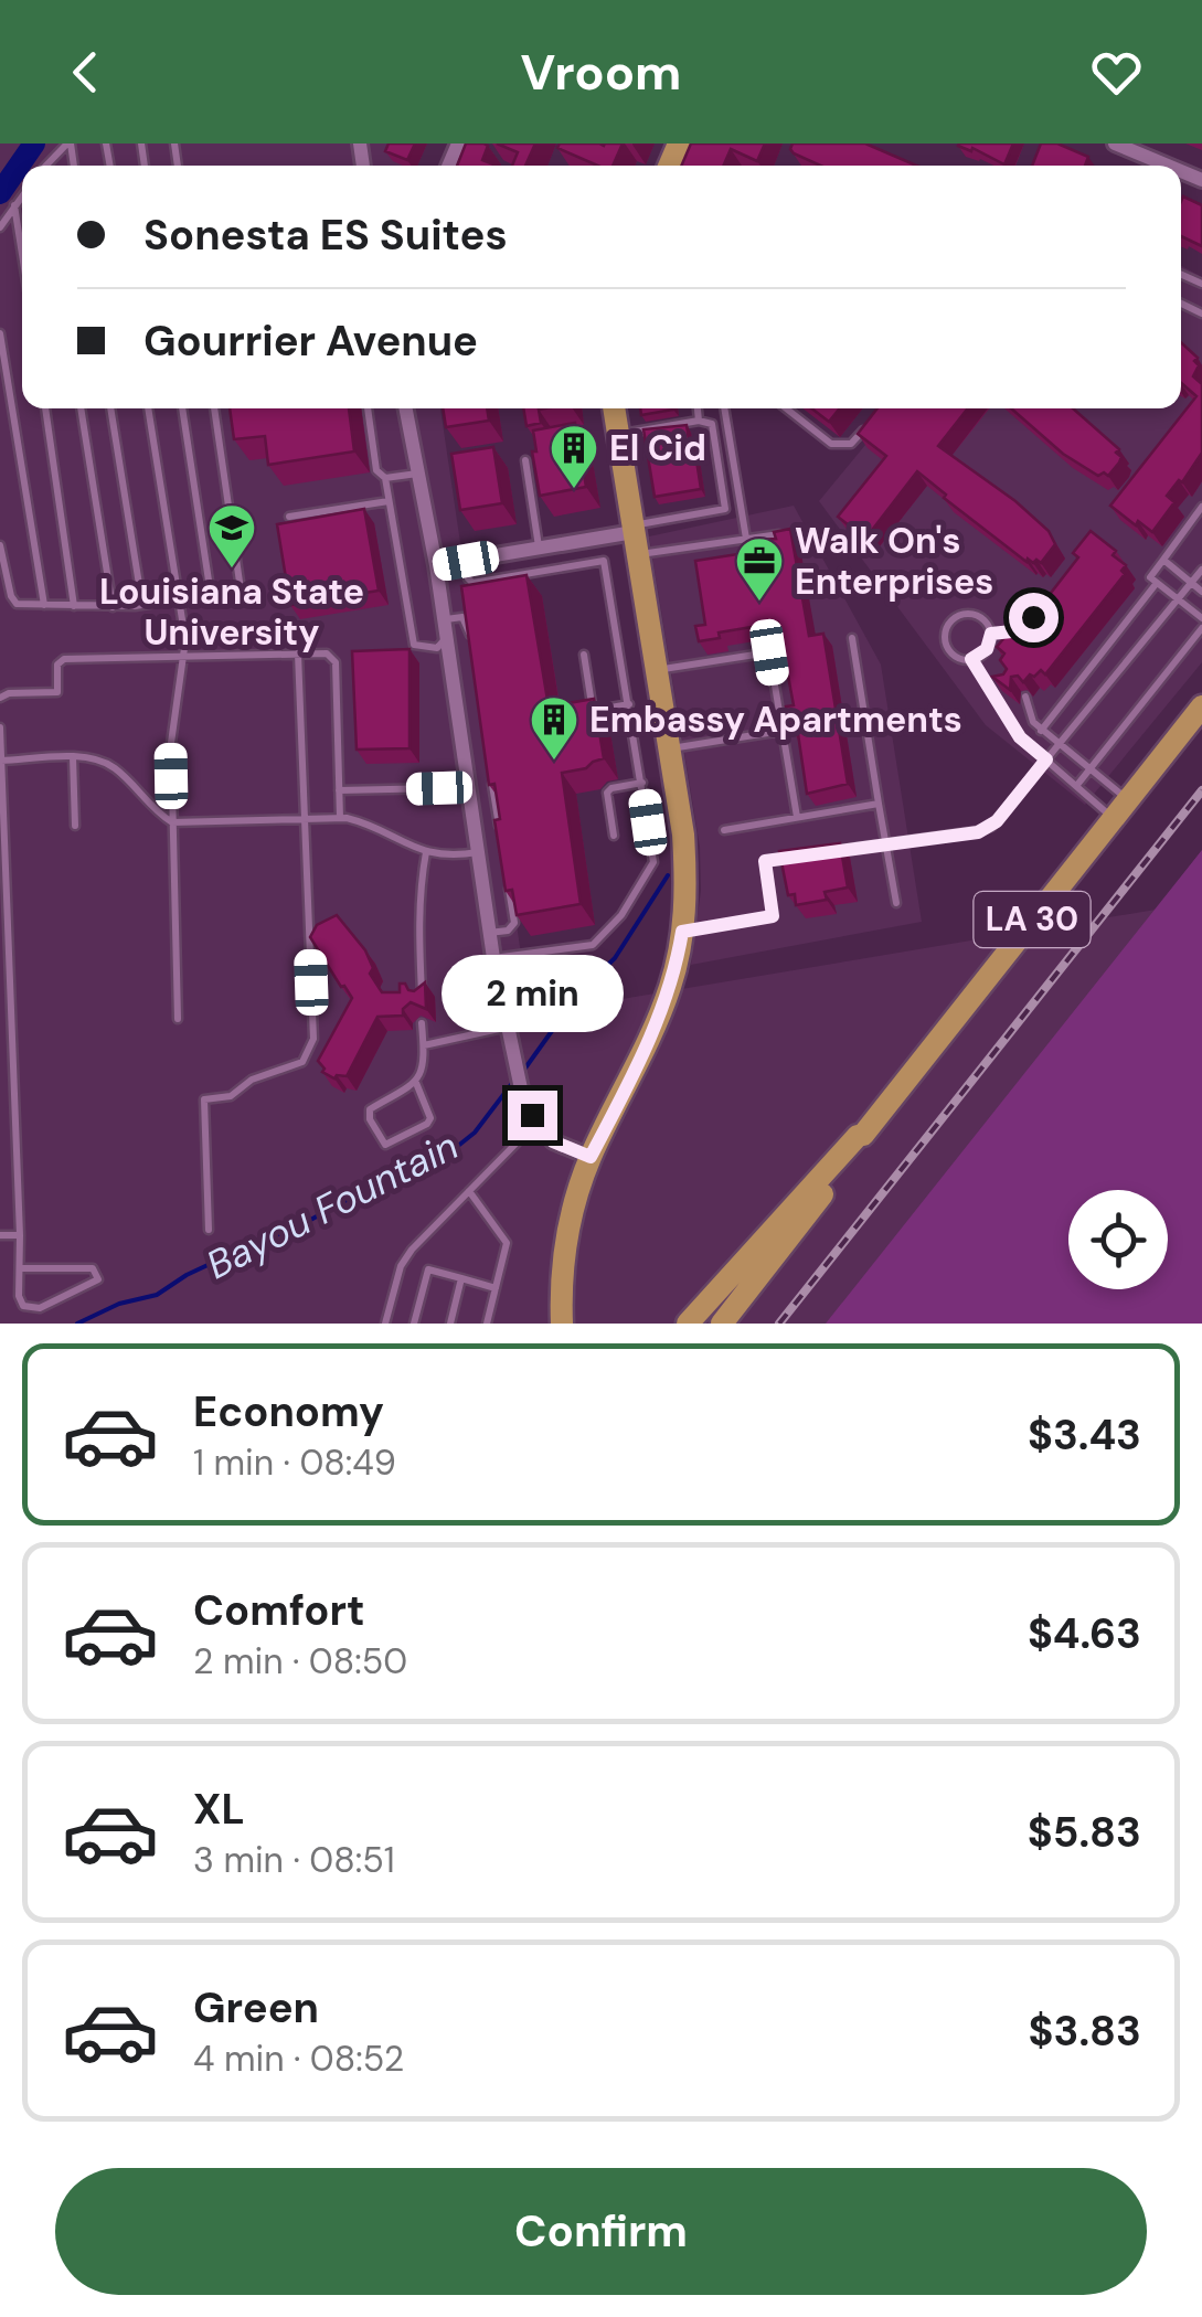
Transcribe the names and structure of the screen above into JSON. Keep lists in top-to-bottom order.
{
  "streets": {
    "main road": ["LA 30"]
  },
  "water": ["Bayou Fountain"],
  "places": {
    "building": ["El Cid", "Embassy Apartments"],
    "school or university": ["Louisiana State University"],
    "office": ["Walk On's Enterprises"]
  },
  "page": {
    "header": "Vroom",
    "banner": ["Sonesta ES Suites", "Gourrier Avenue"],
    "bubble": "2 min",
    "list": [
      {
        "name": "Economy",
        "note": "1 min · 08:49",
        "value": "$3.43"
      },
      {
        "name": "Comfort",
        "note": "2 min · 08:50",
        "value": "$4.63"
      },
      {
        "name": "XL",
        "note": "3 min · 08:51",
        "value": "$5.83"
      },
      {
        "name": "Green",
        "note": "4 min · 08:52",
        "value": "$3.83"
      }
    ],
    "buttons": "Confirm"
  }
}
